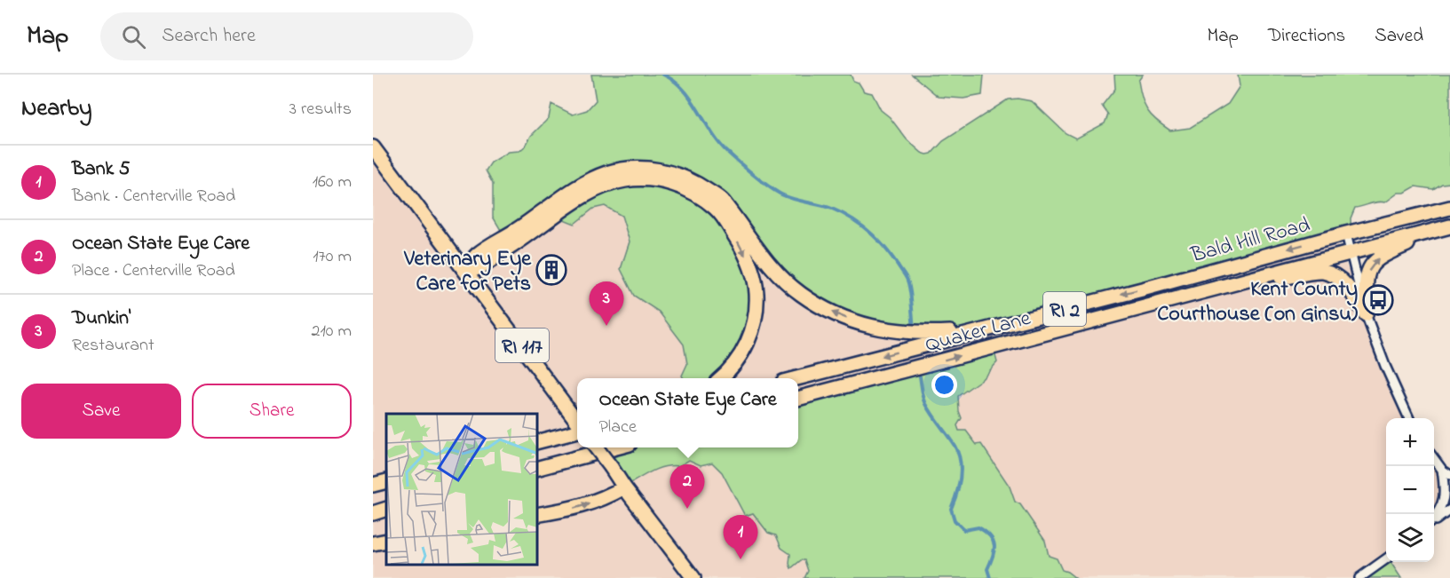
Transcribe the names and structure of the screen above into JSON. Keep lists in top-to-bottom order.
{
  "streets": {
    "main road": [
      "Bald Hill Road",
      "RI 2",
      "Quaker Lane",
      "RI 117"
    ]
  },
  "one_way": ["Bald Hill Road", "Quaker Lane"],
  "places": {
    "building": ["Veterinary Eye Care for Pets"],
    "bus stop": ["Kent County Courthouse (on Ginsu)"]
  },
  "page": {
    "header": "Map",
    "search": "Search here",
    "nav": ["Map", "Directions", "Saved"],
    "heading": ["Nearby", "3 results"],
    "list": [
      {
        "mark": "1",
        "name": "Bank 5",
        "note": "Bank · Centerville Road",
        "value": "160 m"
      },
      {
        "mark": "2",
        "name": "Ocean State Eye Care",
        "note": "Place · Centerville Road",
        "value": "170 m"
      },
      {
        "mark": "3",
        "name": "Dunkin'",
        "note": "Restaurant",
        "value": "210 m"
      }
    ],
    "pins": ["3", "2", "1"],
    "buttons": ["Save", "Share"],
    "popup": ["Ocean State Eye Care", "Place"],
    "map_buttons": ["+", "−"]
  }
}
